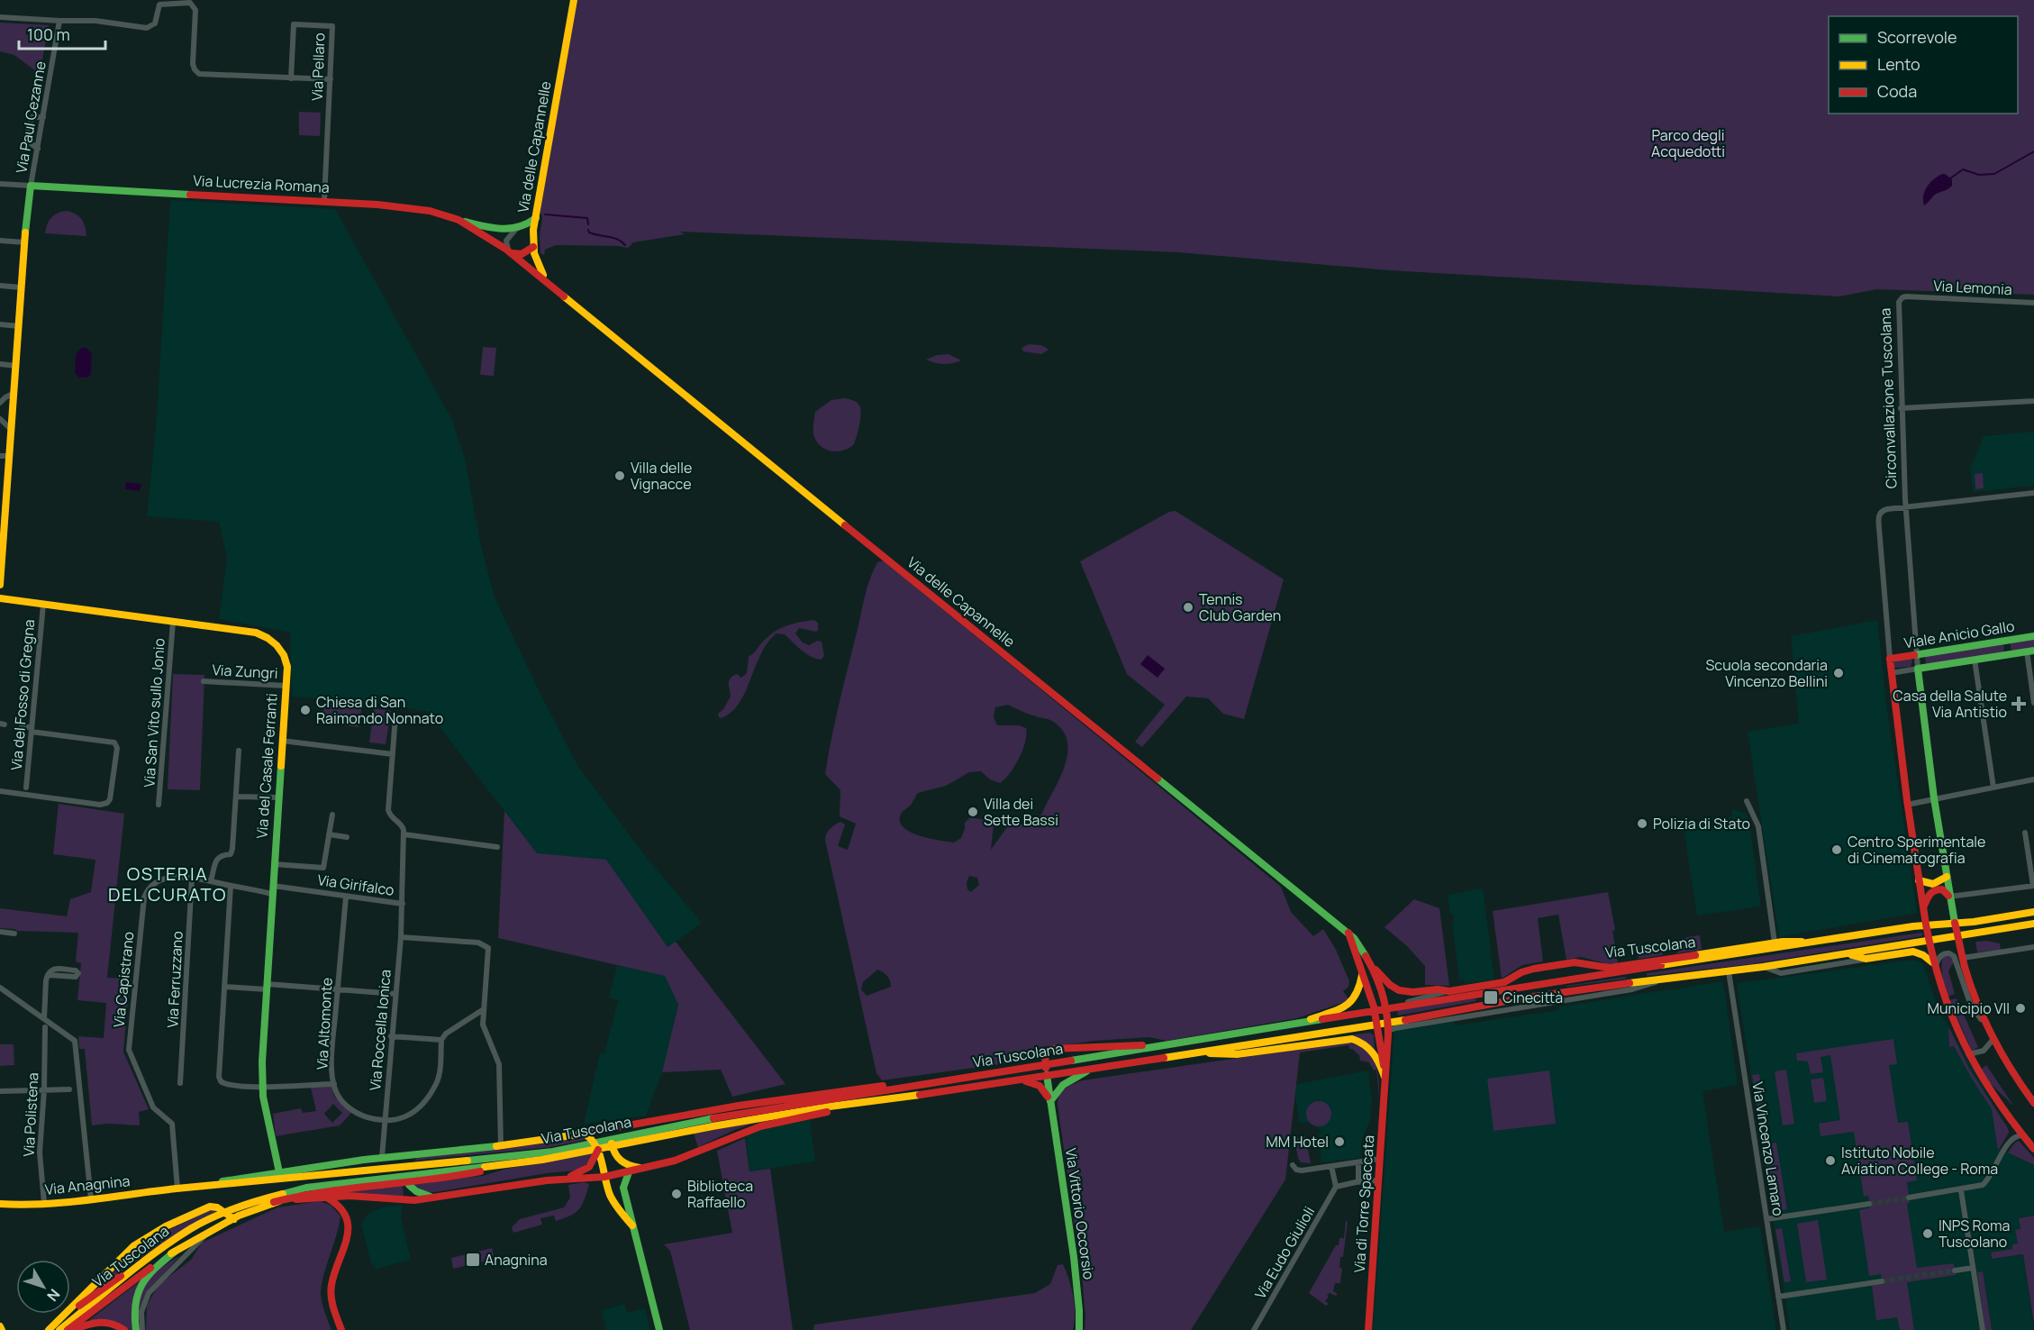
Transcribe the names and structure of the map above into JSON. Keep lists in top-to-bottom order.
{
  "streets": {
    "main road": [
      "Via delle Capannelle",
      "Via Lucrezia Romana",
      "Circonvallazione Tuscolana",
      "Viale Anicio Gallo",
      "Via del Casale Ferranti",
      "Via Tuscolana",
      "Via Anagnina",
      "Via di Torre Spaccata",
      "Via Vittorio Occorsio"
    ],
    "street": [
      "Via Pellaro",
      "Via Paul Cezanne",
      "Via Lemonia",
      "Via Zungri",
      "Via del Fosso di Gregna",
      "Via San Vito sullo Jonio",
      "Via Girifalco",
      "Via Capistrano",
      "Via Ferruzzano",
      "Via Altomonte",
      "Via Roccella Ionica",
      "Via Polistena",
      "Via Vincenzo Lamaro",
      "Via Eudo Giulioli"
    ]
  },
  "crossings": [
    ["Via Pellaro", "Via Lucrezia Romana"],
    ["Via Paul Cezanne", "Via Lucrezia Romana"],
    ["Via delle Capannelle", "Via Lucrezia Romana"],
    ["Via delle Capannelle", "Via Tuscolana"],
    ["Via delle Capannelle", "Via di Torre Spaccata"],
    ["Via Lemonia", "Circonvallazione Tuscolana"],
    ["Circonvallazione Tuscolana", "Viale Anicio Gallo"],
    ["Circonvallazione Tuscolana", "Via Tuscolana"],
    ["Via Zungri", "Via del Casale Ferranti"],
    ["Via del Fosso di Gregna", "Via del Casale Ferranti"],
    ["Via San Vito sullo Jonio", "Via del Casale Ferranti"],
    ["Via del Casale Ferranti", "Via Girifalco"],
    ["Via del Casale Ferranti", "Via Tuscolana"],
    ["Via del Casale Ferranti", "Via Capistrano"],
    ["Via Girifalco", "Via Capistrano"],
    ["Via Girifalco", "Via Altomonte"],
    ["Via Girifalco", "Via Roccella Ionica"],
    ["Via Tuscolana", "Via Capistrano"],
    ["Via Tuscolana", "Via Roccella Ionica"],
    ["Via Tuscolana", "Via Vincenzo Lamaro"],
    ["Via Tuscolana", "Via Anagnina"],
    ["Via Tuscolana", "Via di Torre Spaccata"],
    ["Via Tuscolana", "Via Vittorio Occorsio"],
    ["Via Capistrano", "Via Ferruzzano"],
    ["Via Capistrano", "Via Anagnina"],
    ["Via Altomonte", "Via Roccella Ionica"],
    ["Via Polistena", "Via Anagnina"]
  ],
  "districts": ["OSTERIA DEL CURATO"],
  "parks": ["Parco degli Acquedotti"],
  "places": {
    "other": [
      "Villa delle Vignacce",
      "Tennis Club Garden",
      "Scuola secondaria Vincenzo Bellini",
      "Chiesa di San Raimondo Nonnato",
      "Villa dei Sette Bassi",
      "Polizia di Stato",
      "Centro Sperimentale di Cinematografia",
      "Municipio VII",
      "MM Hotel",
      "Istituto Nobile Aviation College - Roma",
      "Biblioteca Raffaello",
      "INPS Roma Tuscolano"
    ],
    "health": ["Casa della Salute Via Antistio"],
    "transit": ["Cinecittà", "Anagnina"]
  },
  "legend": ["Scorrevole", "Lento", "Coda"],
  "scale_bar": "100 m",
  "north": "bottom right"
}
